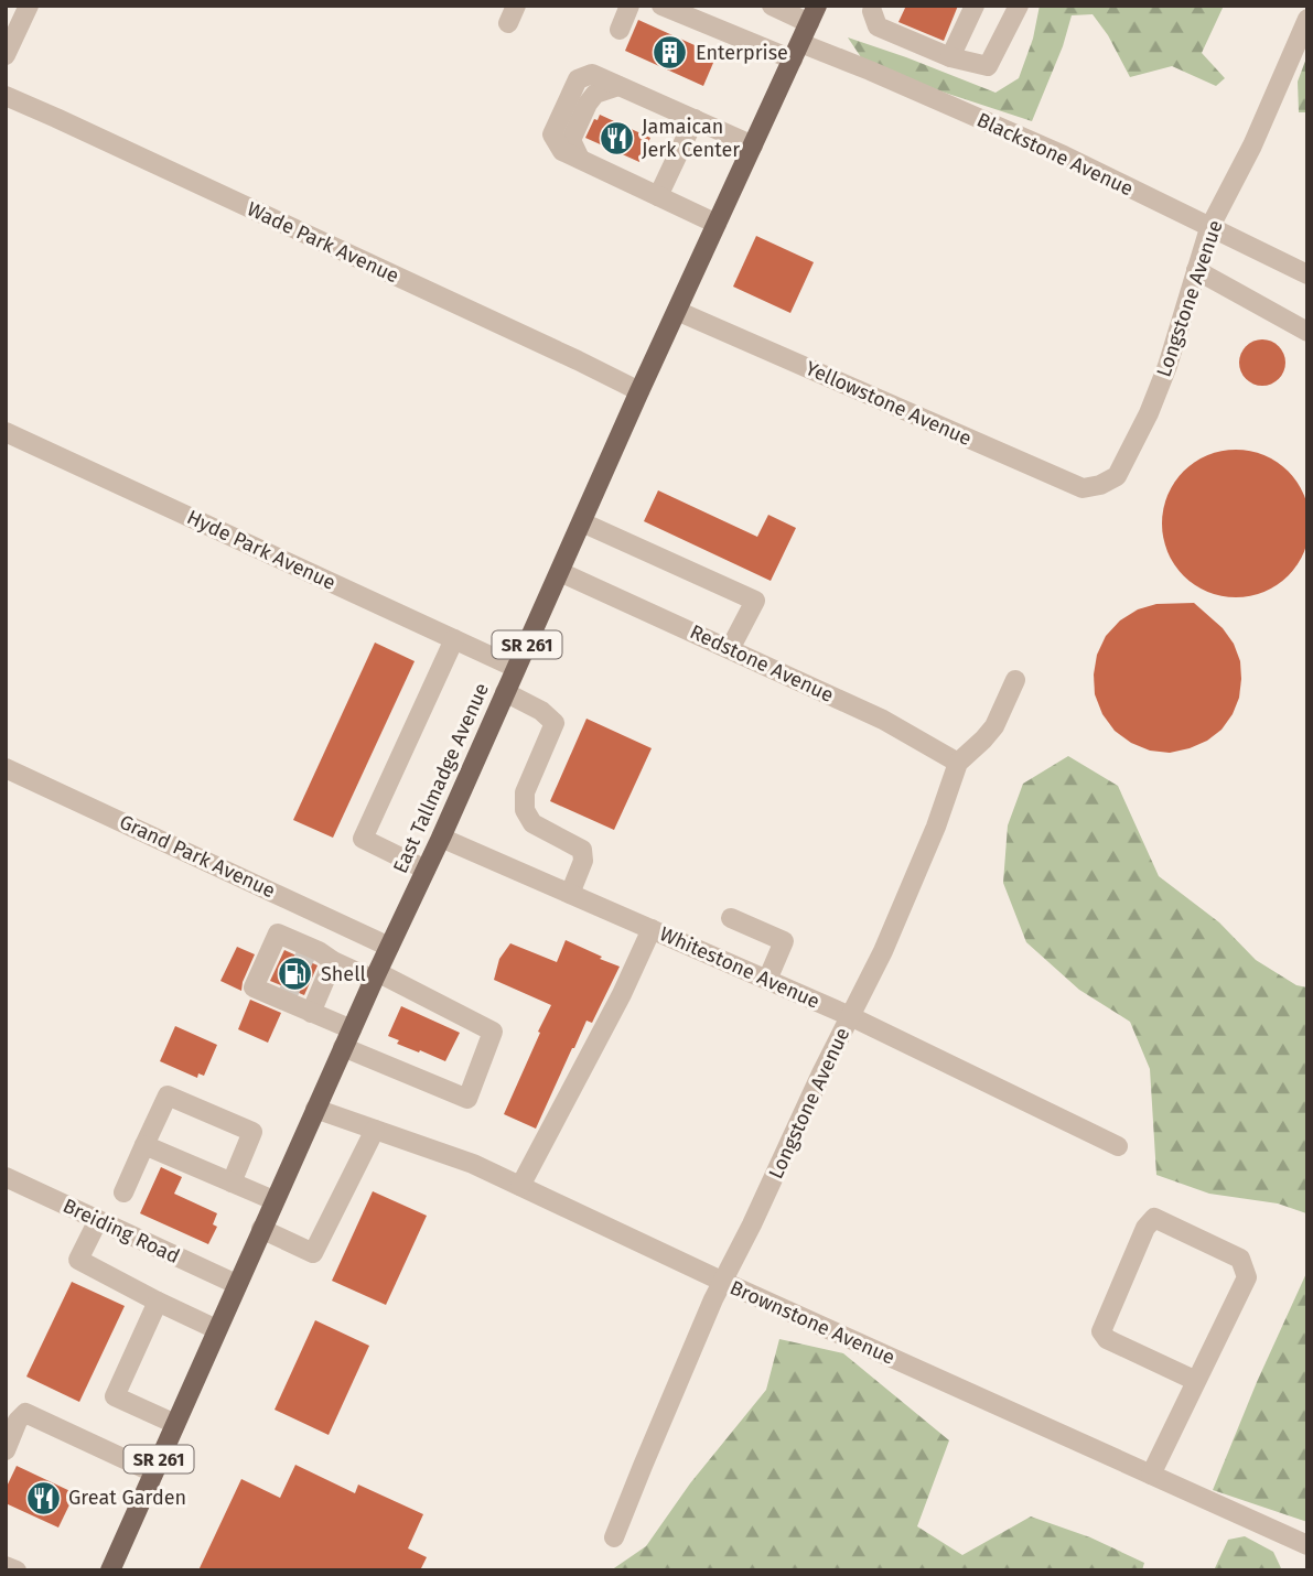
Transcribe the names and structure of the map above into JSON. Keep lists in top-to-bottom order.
{
  "streets": {
    "main road": ["SR 261", "East Tallmadge Avenue"],
    "street": [
      "Blackstone Avenue",
      "Wade Park Avenue",
      "Longstone Avenue",
      "Yellowstone Avenue",
      "Hyde Park Avenue",
      "Redstone Avenue",
      "Grand Park Avenue",
      "Whitestone Avenue",
      "Breiding Road",
      "Brownstone Avenue"
    ]
  },
  "crossings": [
    ["Blackstone Avenue", "Longstone Avenue"],
    ["Blackstone Avenue", "East Tallmadge Avenue"],
    ["Wade Park Avenue", "East Tallmadge Avenue"],
    ["Longstone Avenue", "Yellowstone Avenue"],
    ["Longstone Avenue", "Redstone Avenue"],
    ["Longstone Avenue", "Whitestone Avenue"],
    ["Longstone Avenue", "Brownstone Avenue"],
    ["Yellowstone Avenue", "East Tallmadge Avenue"],
    ["Hyde Park Avenue", "East Tallmadge Avenue"],
    ["Redstone Avenue", "East Tallmadge Avenue"],
    ["East Tallmadge Avenue", "Grand Park Avenue"],
    ["East Tallmadge Avenue", "Whitestone Avenue"],
    ["East Tallmadge Avenue", "Breiding Road"],
    ["East Tallmadge Avenue", "Brownstone Avenue"]
  ],
  "places": {
    "building": ["Enterprise"],
    "restaurant": ["Jamaican Jerk Center", "Great Garden"],
    "fuel station": ["Shell"]
  }
}
